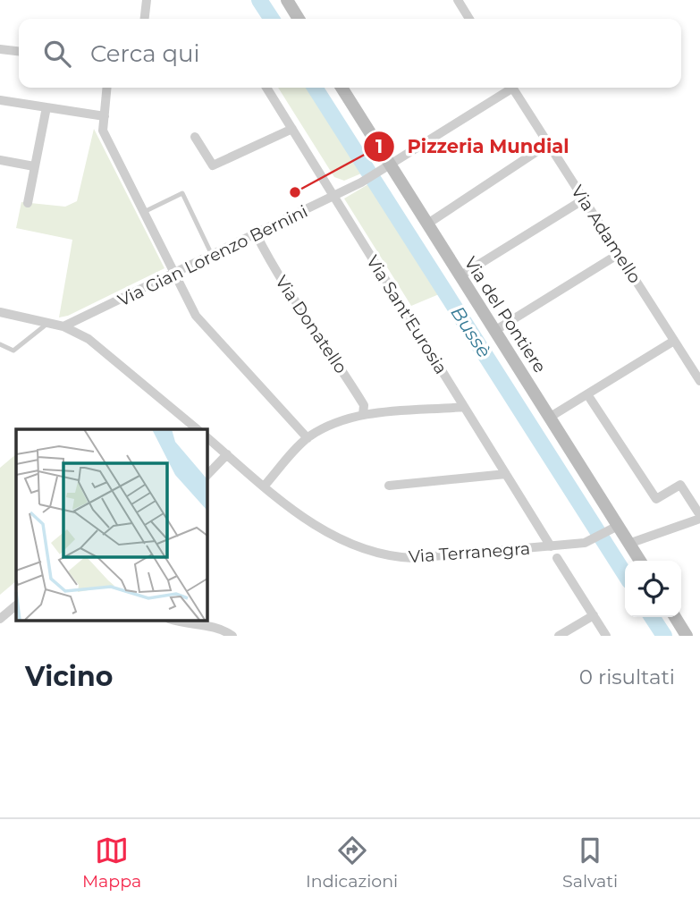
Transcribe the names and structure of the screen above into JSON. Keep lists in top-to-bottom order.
{
  "streets": {
    "main road": ["Via del Pontiere"],
    "street": [
      "Via Adamello",
      "Via Gian Lorenzo Bernini",
      "Via Sant'Eurosia",
      "Via Donatello",
      "Via Terranegra"
    ]
  },
  "crossings": [
    ["Via Adamello", "Via Gian Lorenzo Bernini"],
    ["Via Adamello", "Via del Pontiere"],
    ["Via Gian Lorenzo Bernini", "Via Sant'Eurosia"],
    ["Via Gian Lorenzo Bernini", "Via Donatello"],
    ["Via Sant'Eurosia", "Via Terranegra"],
    ["Via del Pontiere", "Via Terranegra"]
  ],
  "water": ["Bussè"],
  "places": ["Pizzeria Mundial"],
  "page": {
    "search": "Cerca qui",
    "heading": ["Vicino", "0 risultati"],
    "nav": ["Mappa", "Indicazioni", "Salvati"]
  }
}
